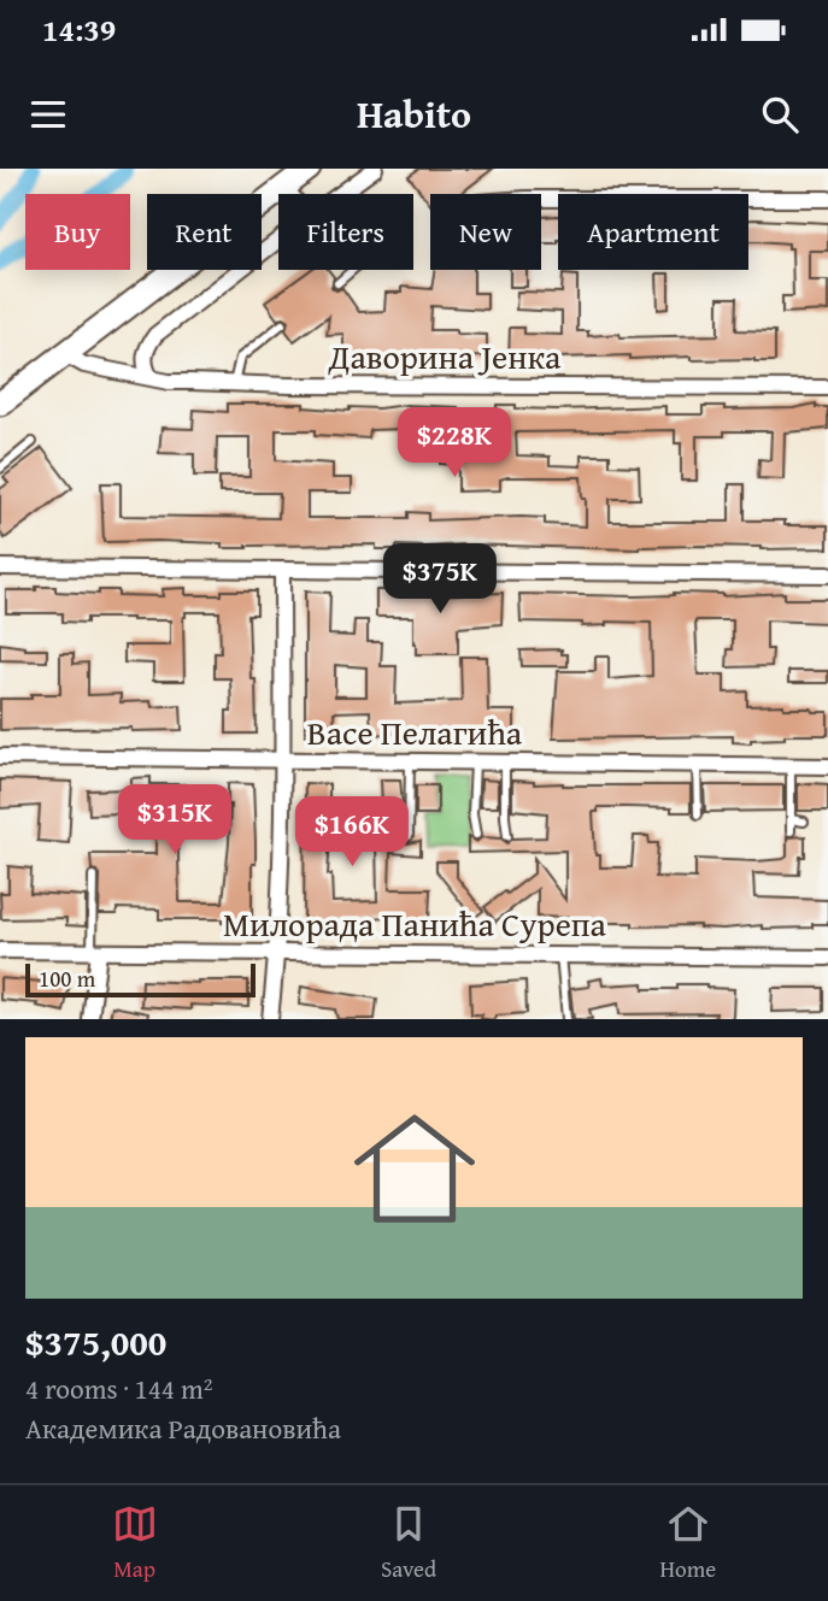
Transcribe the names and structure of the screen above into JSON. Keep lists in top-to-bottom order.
{
  "streets": {
    "street": ["Даворина Јенка", "Васе Пелагића", "Милорада Панића Сурепа"]
  },
  "scale_bar": "100 m",
  "page": {
    "status": "14:39",
    "header": "Habito",
    "chip": [
      "Buy",
      "Rent",
      "Filters",
      "New",
      "Apartment"
    ],
    "price": [
      "$228K",
      "$375K",
      "$315K",
      "$166K"
    ],
    "scale": "100 m",
    "list": [
      {
        "name": "$375,000",
        "note": "4 rooms · 144 m² · Академика Радовановића"
      }
    ],
    "tabs": ["Map", "Saved", "Home"]
  }
}
